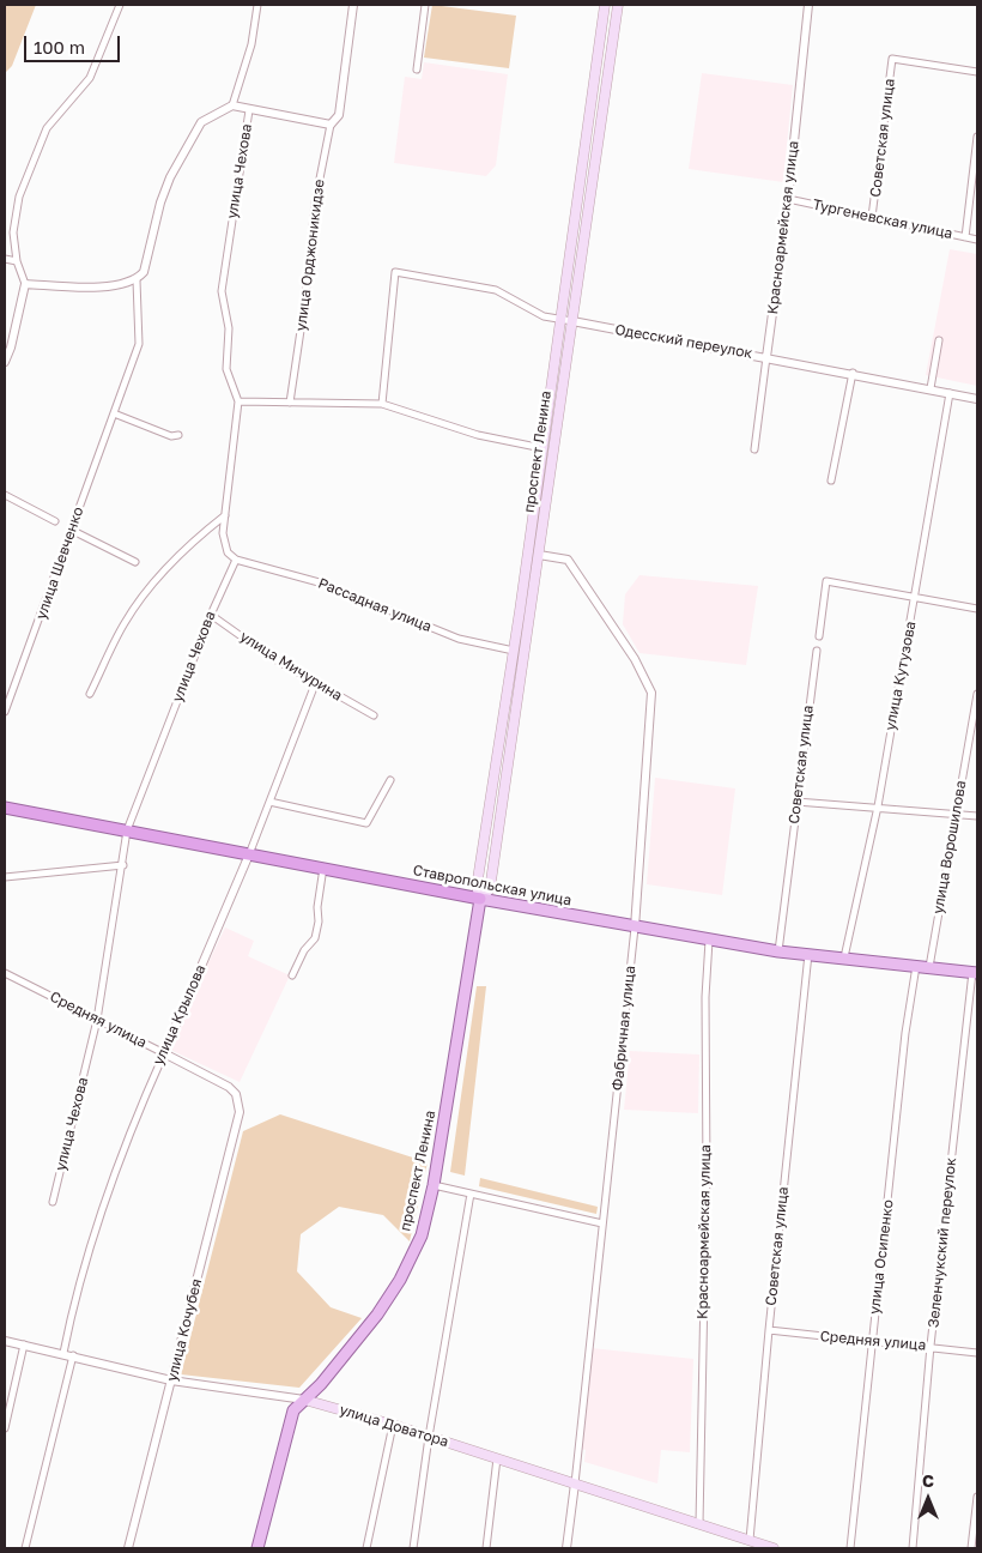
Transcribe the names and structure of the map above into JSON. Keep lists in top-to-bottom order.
{
  "streets": {
    "highway": ["Ставропольская улица"],
    "main road": ["проспект Ленина", "улица Доватора"],
    "street": [
      "Советская улица",
      "улица Чехова",
      "Тургеневская улица",
      "Красноармейская улица",
      "улица Орджоникидзе",
      "Одесский переулок",
      "улица Шевченко",
      "Рассадная улица",
      "улица Мичурина",
      "улица Кутузова",
      "улица Ворошилова",
      "улица Крылова",
      "Средняя улица",
      "Фабричная улица",
      "Зеленчукский переулок",
      "улица Осипенко",
      "улица Кочубея"
    ]
  },
  "crossings": [
    ["Советская улица", "Тургеневская улица"],
    ["Советская улица", "Ставропольская улица"],
    ["Советская улица", "Средняя улица"],
    ["Советская улица", "улица Доватора"],
    ["улица Чехова", "Рассадная улица"],
    ["улица Чехова", "улица Мичурина"],
    ["улица Чехова", "Ставропольская улица"],
    ["улица Чехова", "Средняя улица"],
    ["Тургеневская улица", "Красноармейская улица"],
    ["Красноармейская улица", "Одесский переулок"],
    ["Красноармейская улица", "Ставропольская улица"],
    ["Красноармейская улица", "улица Доватора"],
    ["Одесский переулок", "проспект Ленина"],
    ["Одесский переулок", "улица Кутузова"],
    ["проспект Ленина", "Рассадная улица"],
    ["проспект Ленина", "Ставропольская улица"],
    ["проспект Ленина", "Фабричная улица"],
    ["проспект Ленина", "улица Доватора"],
    ["улица Мичурина", "улица Крылова"],
    ["улица Кутузова", "Ставропольская улица"],
    ["улица Ворошилова", "Ставропольская улица"],
    ["Ставропольская улица", "улица Крылова"],
    ["Ставропольская улица", "Фабричная улица"],
    ["Ставропольская улица", "Зеленчукский переулок"],
    ["Ставропольская улица", "улица Осипенко"],
    ["улица Крылова", "Средняя улица"],
    ["улица Крылова", "улица Доватора"],
    ["Средняя улица", "Зеленчукский переулок"],
    ["Средняя улица", "улица Осипенко"],
    ["Средняя улица", "улица Кочубея"],
    ["Фабричная улица", "улица Доватора"],
    ["улица Кочубея", "улица Доватора"]
  ],
  "scale_bar": "100 m",
  "north": "top"
}
